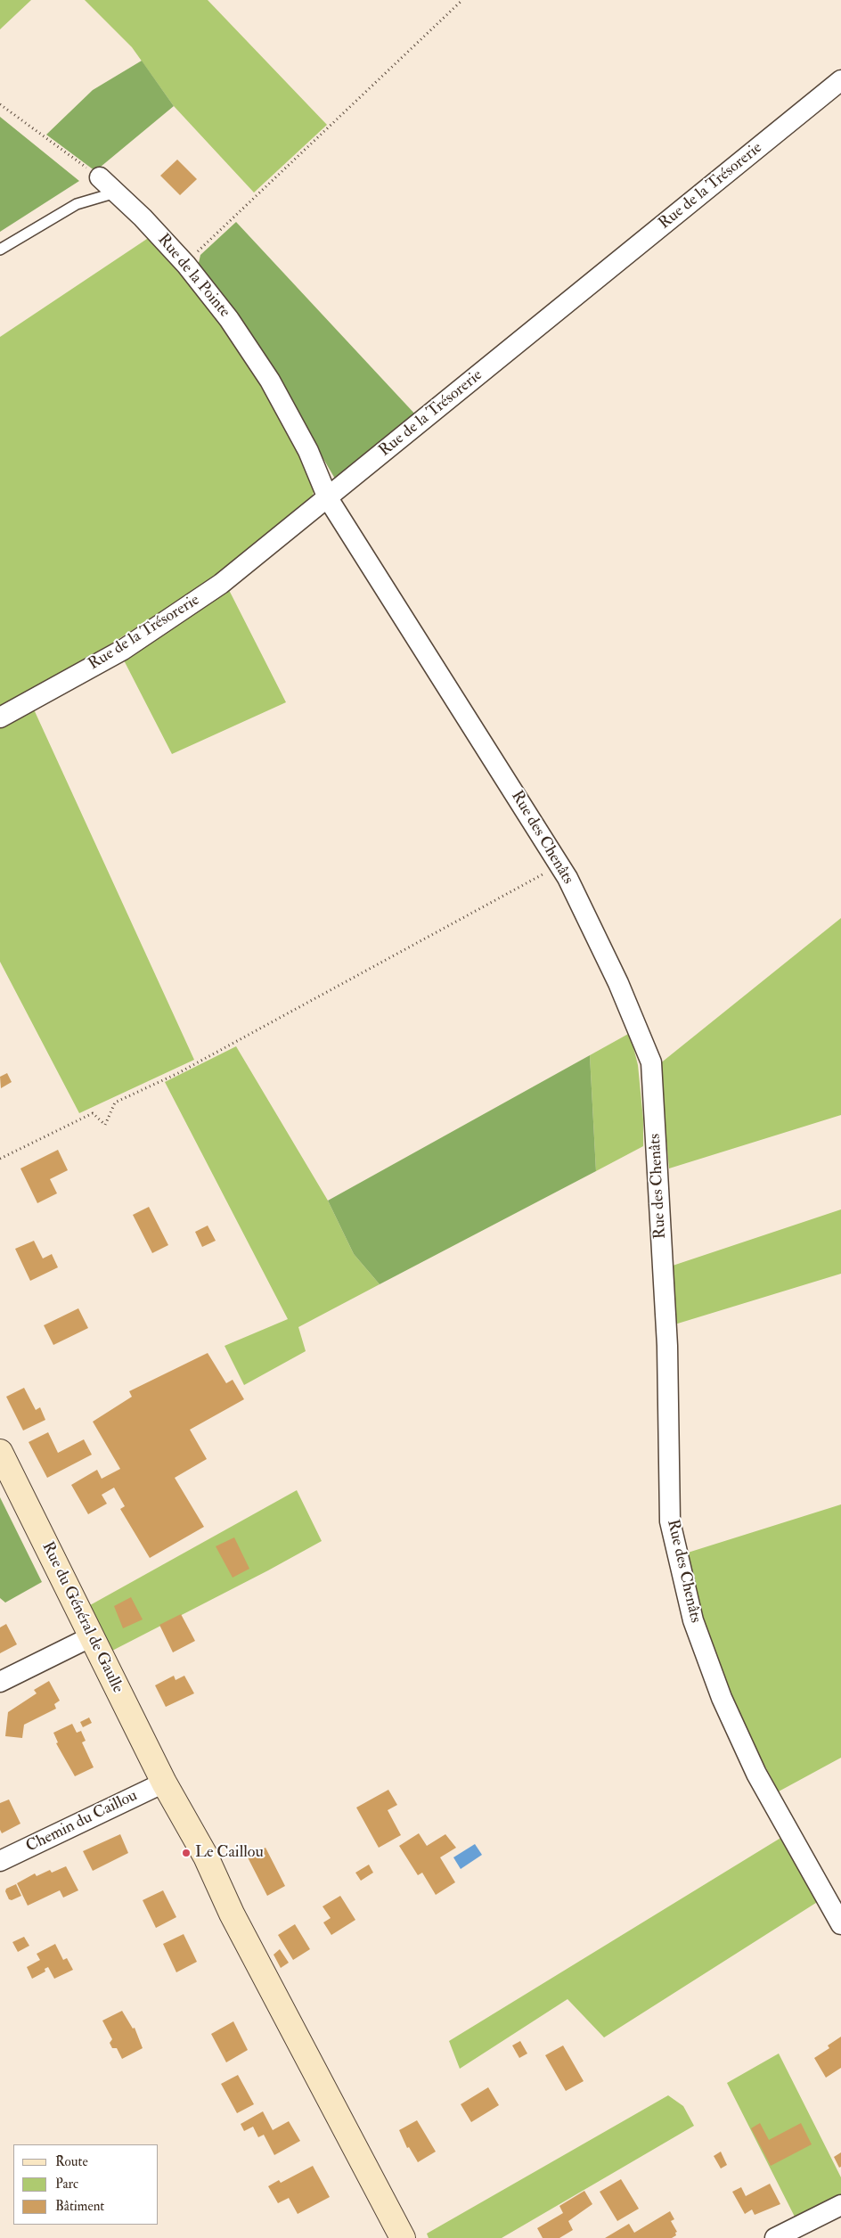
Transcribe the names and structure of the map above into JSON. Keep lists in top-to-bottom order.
{
  "streets": {
    "main road": ["Rue du Général de Gaulle"],
    "street": [
      "Rue de la Trésorerie",
      "Rue de la Pointe",
      "Rue des Chenâts",
      "Chemin du Caillou"
    ]
  },
  "crossings": [
    ["Rue de la Trésorerie", "Rue de la Pointe"],
    ["Rue de la Trésorerie", "Rue des Chenâts"],
    ["Rue de la Pointe", "Rue des Chenâts"],
    ["Rue du Général de Gaulle", "Chemin du Caillou"]
  ],
  "places": ["Le Caillou"],
  "legend": ["Route", "Parc", "Bâtiment"]
}
